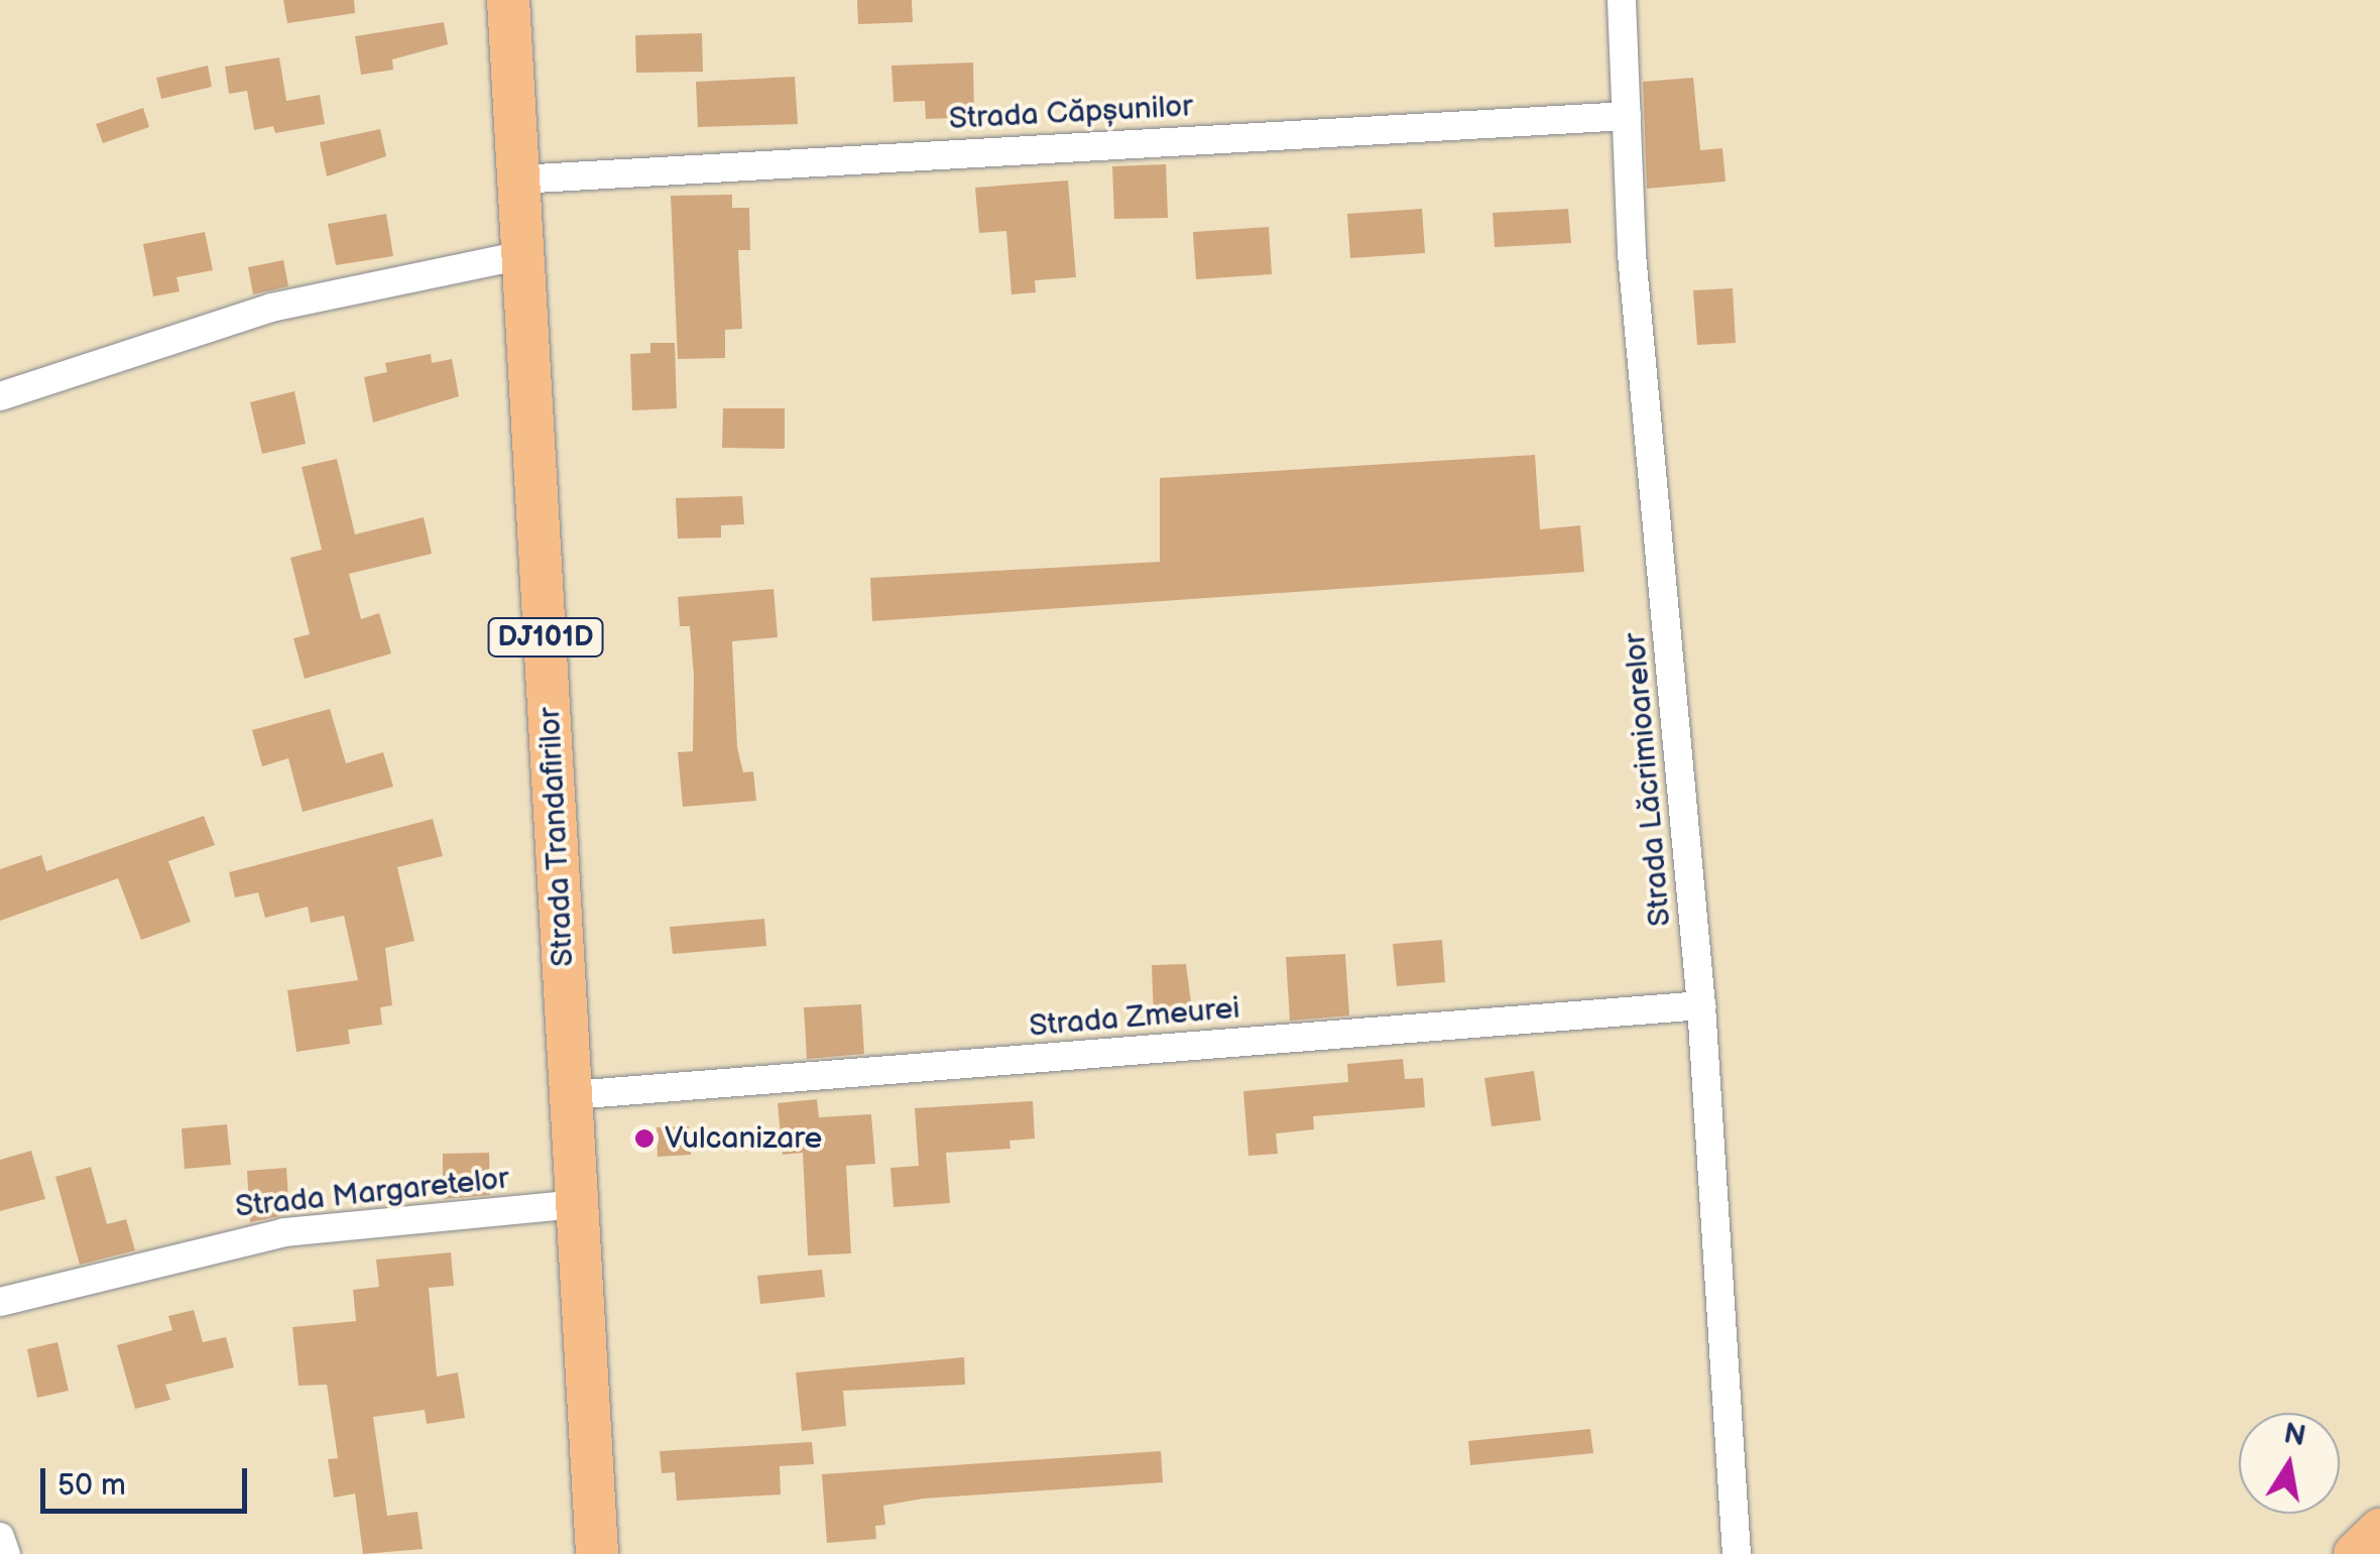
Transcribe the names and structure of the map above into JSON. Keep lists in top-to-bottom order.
{
  "streets": {
    "main road": ["DJ101D", "Strada Trandafirilor"],
    "street": [
      "Strada Căpșunilor",
      "Strada Lăcrimioarelor",
      "Strada Zmeurei",
      "Strada Margaretelor"
    ]
  },
  "crossings": [
    ["Strada Căpșunilor", "Strada Lăcrimioarelor"],
    ["Strada Căpșunilor", "Strada Trandafirilor"],
    ["Strada Lăcrimioarelor", "Strada Zmeurei"],
    ["Strada Trandafirilor", "Strada Zmeurei"],
    ["Strada Trandafirilor", "Strada Margaretelor"]
  ],
  "places": ["Vulcanizare"],
  "scale_bar": "50 m",
  "north": "top"
}
